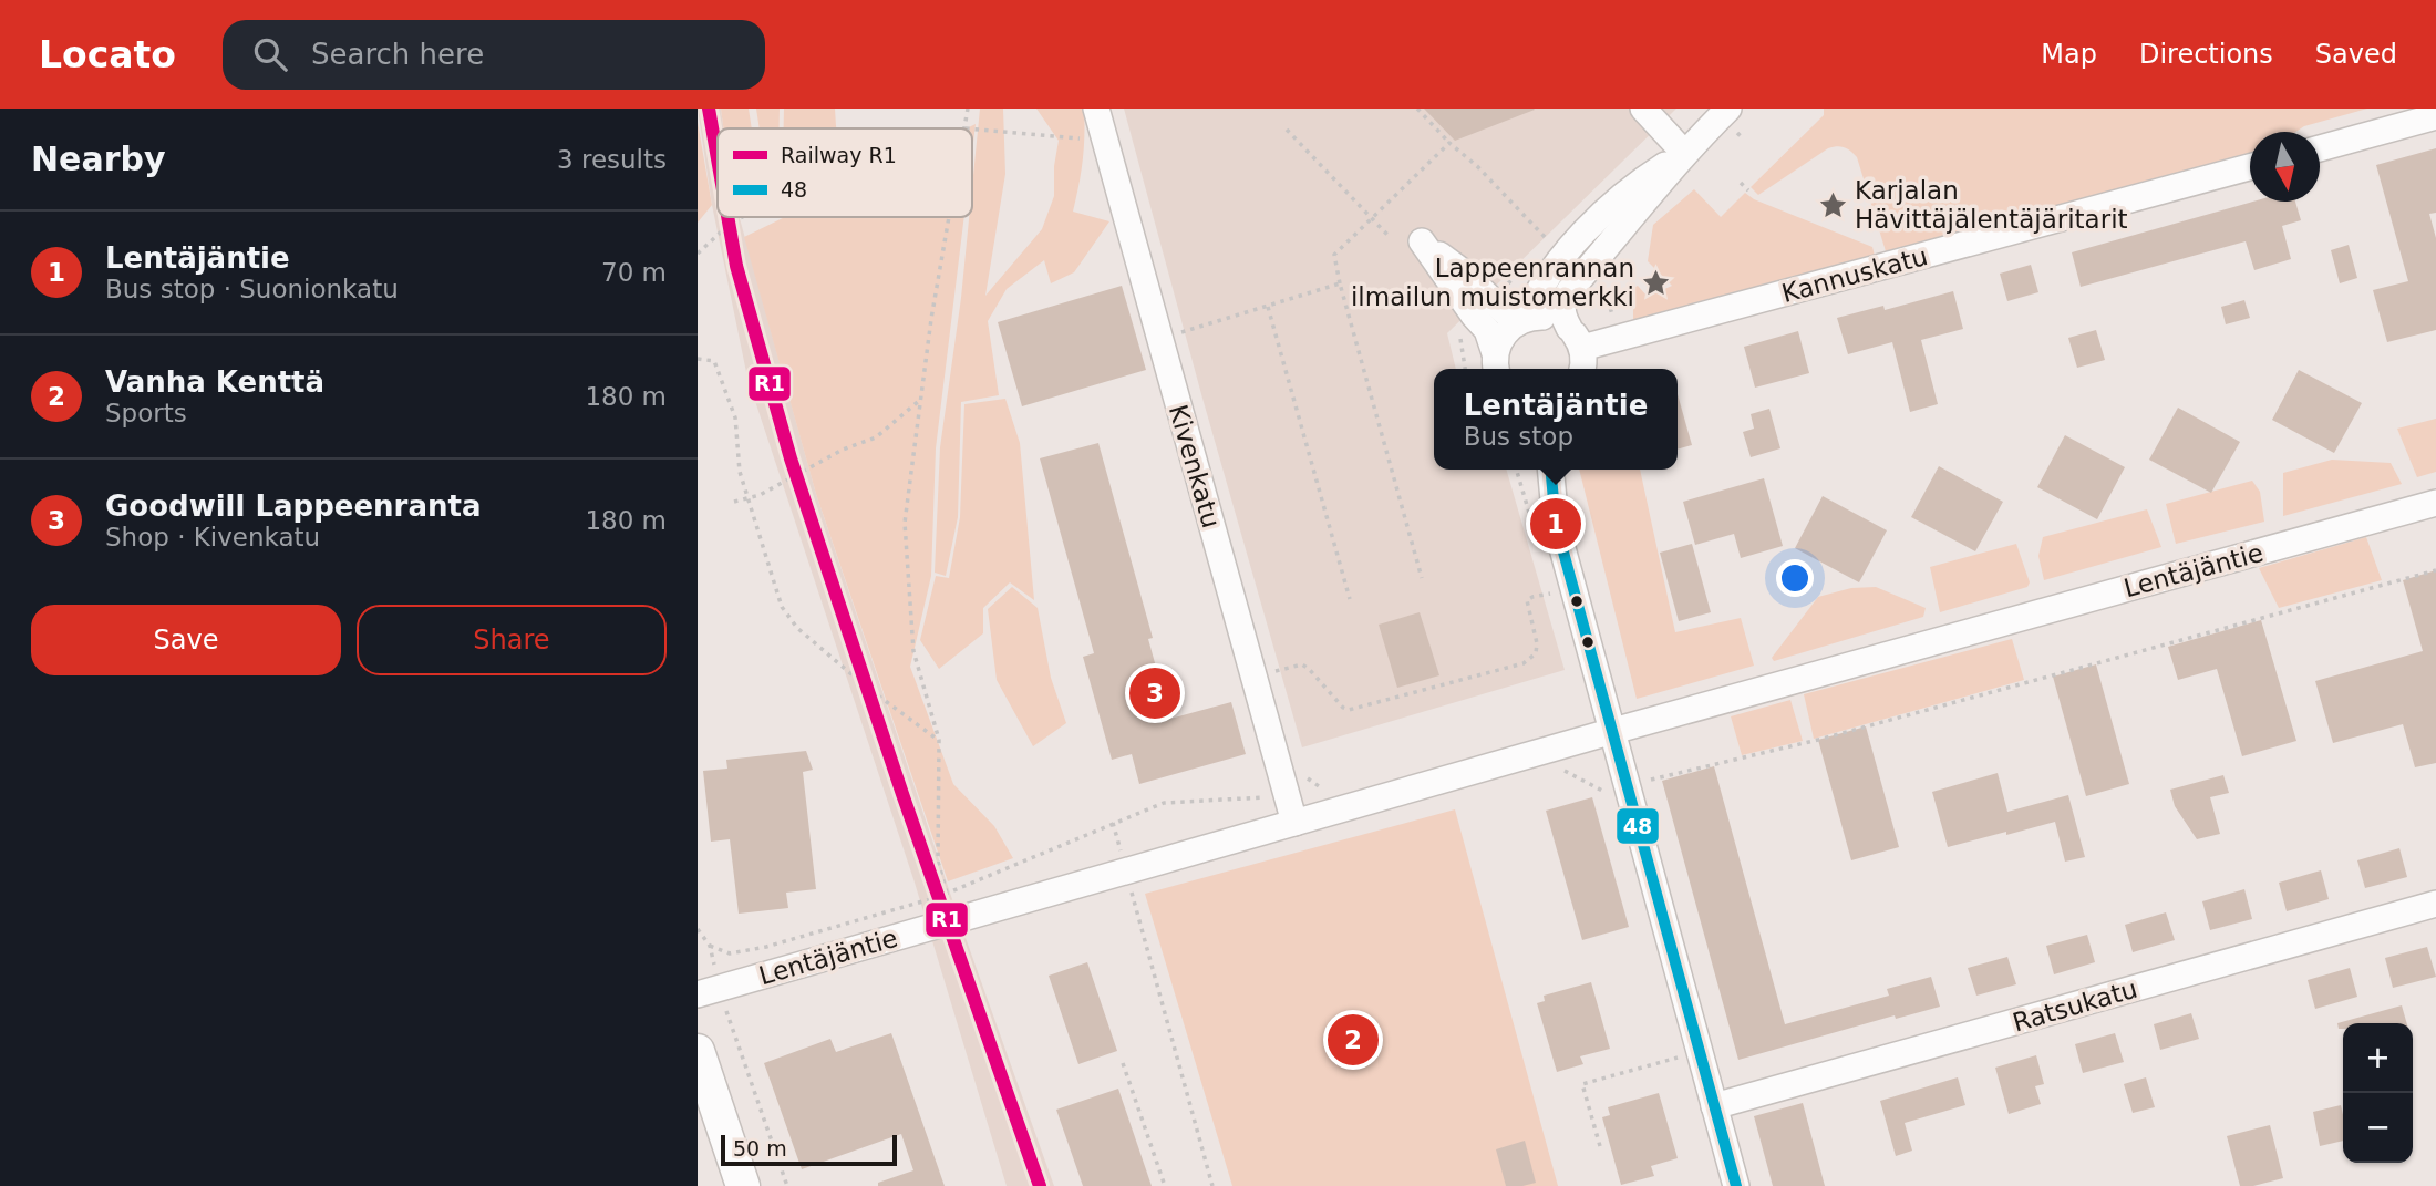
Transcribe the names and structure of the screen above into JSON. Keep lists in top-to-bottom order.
{
  "streets": {
    "street": [
      "Kannuskatu",
      "Kivenkatu",
      "Lentäjäntie",
      "Ratsukatu"
    ]
  },
  "crossings": [
    ["Kivenkatu", "Lentäjäntie"]
  ],
  "places": {
    "place": ["Karjalan Hävittäjälentäjäritarit", "Lappeenrannan ilmailun muistomerkki"]
  },
  "lines": ["rail line R1", "transit line 48"],
  "legend": ["Railway R1", "48"],
  "scale_bar": "50 m",
  "north": "bottom",
  "page": {
    "header": "Locato",
    "search": "Search here",
    "nav": ["Map", "Directions", "Saved"],
    "heading": ["Nearby", "3 results"],
    "list": [
      {
        "mark": "1",
        "name": "Lentäjäntie",
        "note": "Bus stop · Suonionkatu",
        "value": "70 m"
      },
      {
        "mark": "2",
        "name": "Vanha Kenttä",
        "note": "Sports",
        "value": "180 m"
      },
      {
        "mark": "3",
        "name": "Goodwill Lappeenranta",
        "note": "Shop · Kivenkatu",
        "value": "180 m"
      }
    ],
    "popup": ["Lentäjäntie", "Bus stop"],
    "pins": ["1", "3", "2"],
    "buttons": ["Save", "Share"],
    "map_buttons": ["+", "−"],
    "scale": "50 m"
  }
}
